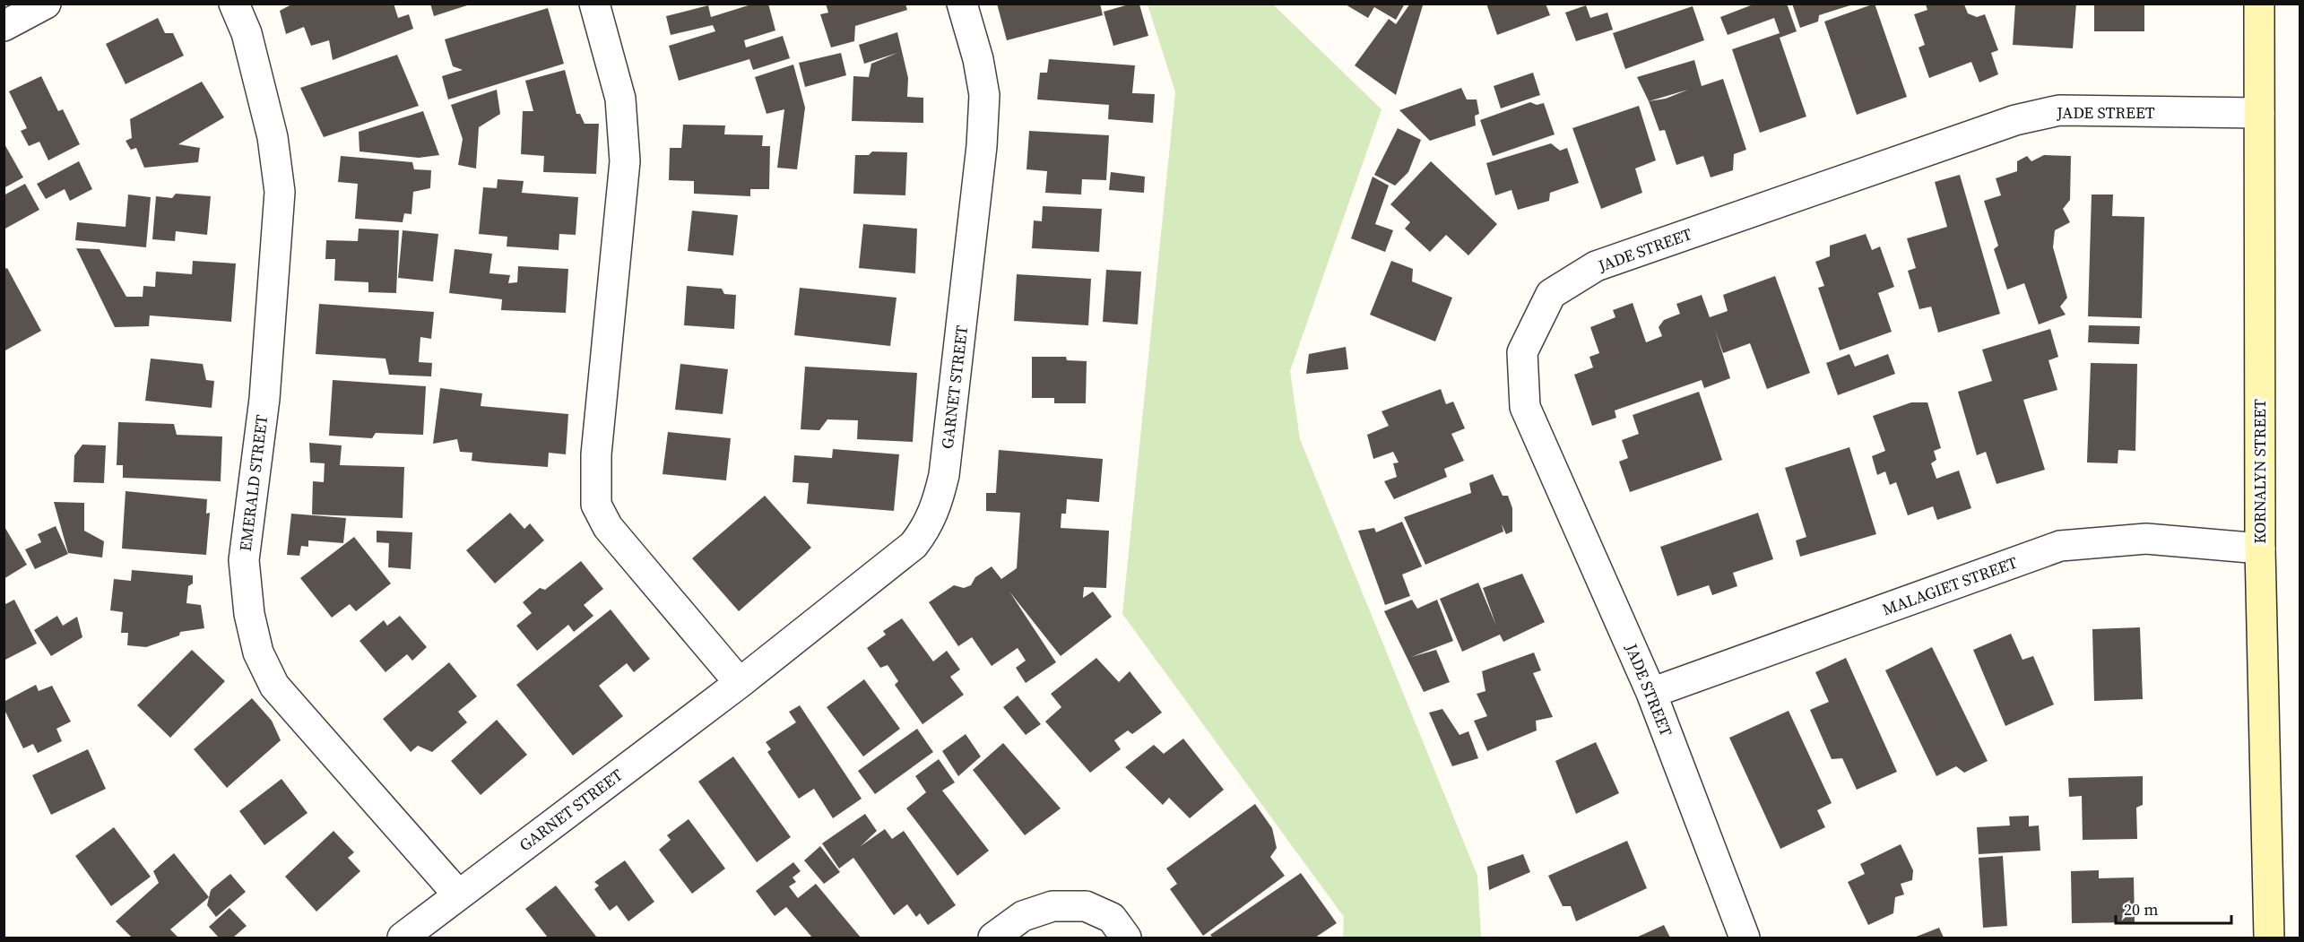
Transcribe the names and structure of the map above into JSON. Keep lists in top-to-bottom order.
{
  "streets": {
    "street": [
      "JADE STREET",
      "GARNET STREET",
      "KORNALYN STREET",
      "EMERALD STREET",
      "MALAGIET STREET"
    ]
  },
  "crossings": [
    ["JADE STREET", "KORNALYN STREET"],
    ["JADE STREET", "MALAGIET STREET"],
    ["GARNET STREET", "EMERALD STREET"],
    ["KORNALYN STREET", "MALAGIET STREET"]
  ],
  "scale_bar": "20 m"
}
